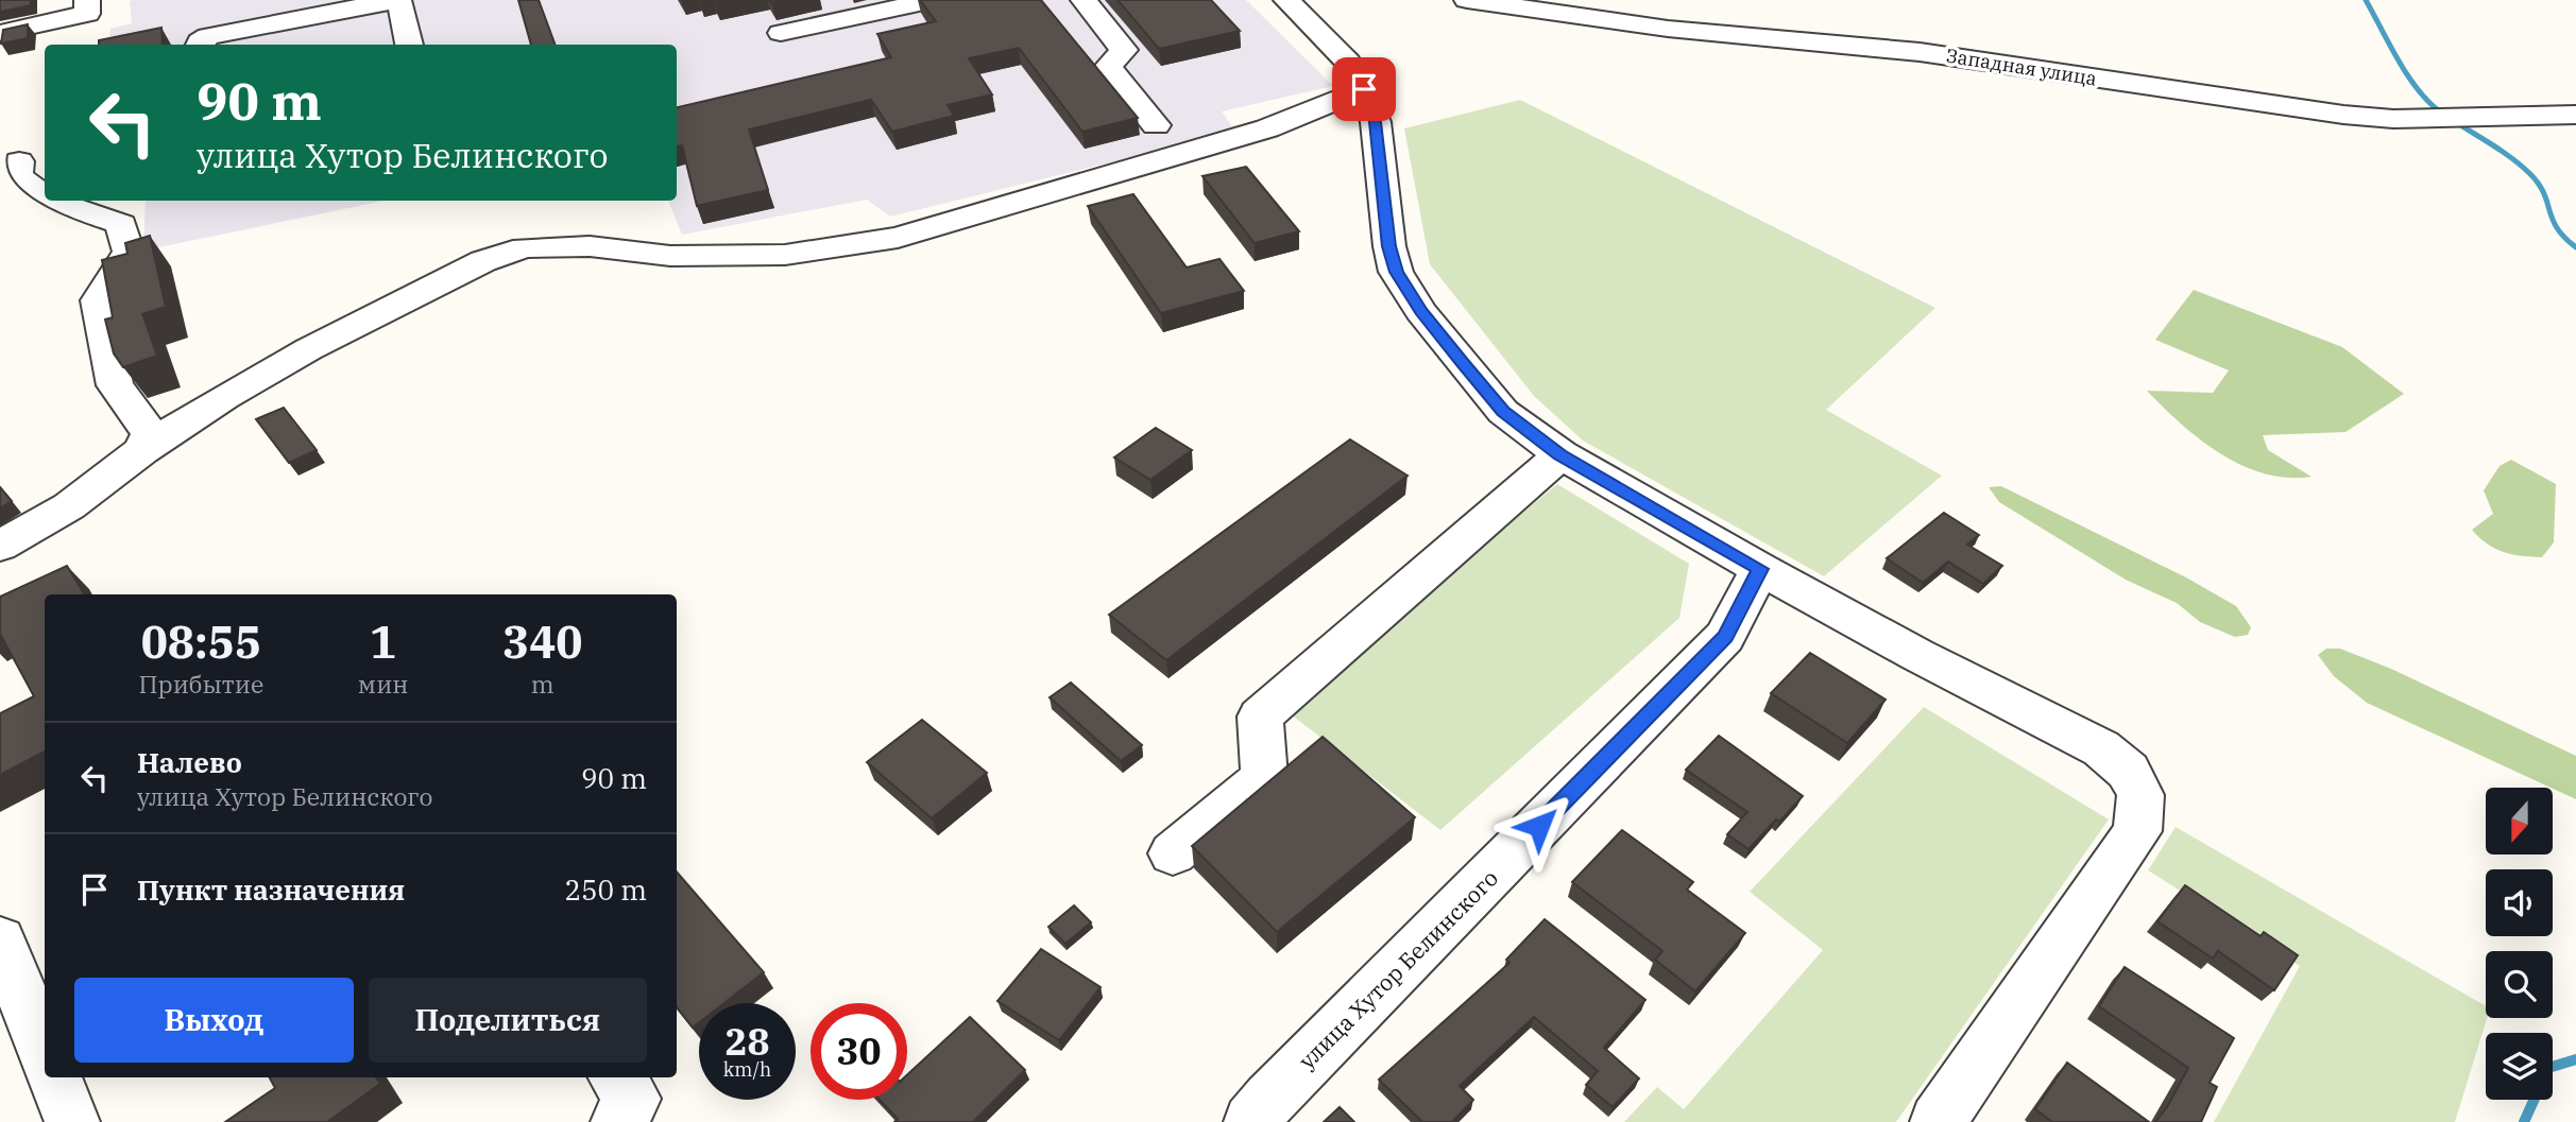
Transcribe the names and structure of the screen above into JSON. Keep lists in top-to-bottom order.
{
  "streets": {
    "street": ["Западная улица", "улица Хутор Белинского"]
  },
  "north": "bottom",
  "page": {
    "turn": ["90 m", "улица Хутор Белинского"],
    "eta": [
      "08:55",
      "Прибытие",
      "1",
      "мин",
      "340",
      "m"
    ],
    "list": [
      {
        "name": "Налево",
        "note": "улица Хутор Белинского",
        "value": "90 m"
      },
      {
        "name": "Пункт назначения",
        "value": "250 m"
      }
    ],
    "buttons": ["Выход", "Поделиться"],
    "speed": "28 km/h",
    "limit": "30"
  }
}
